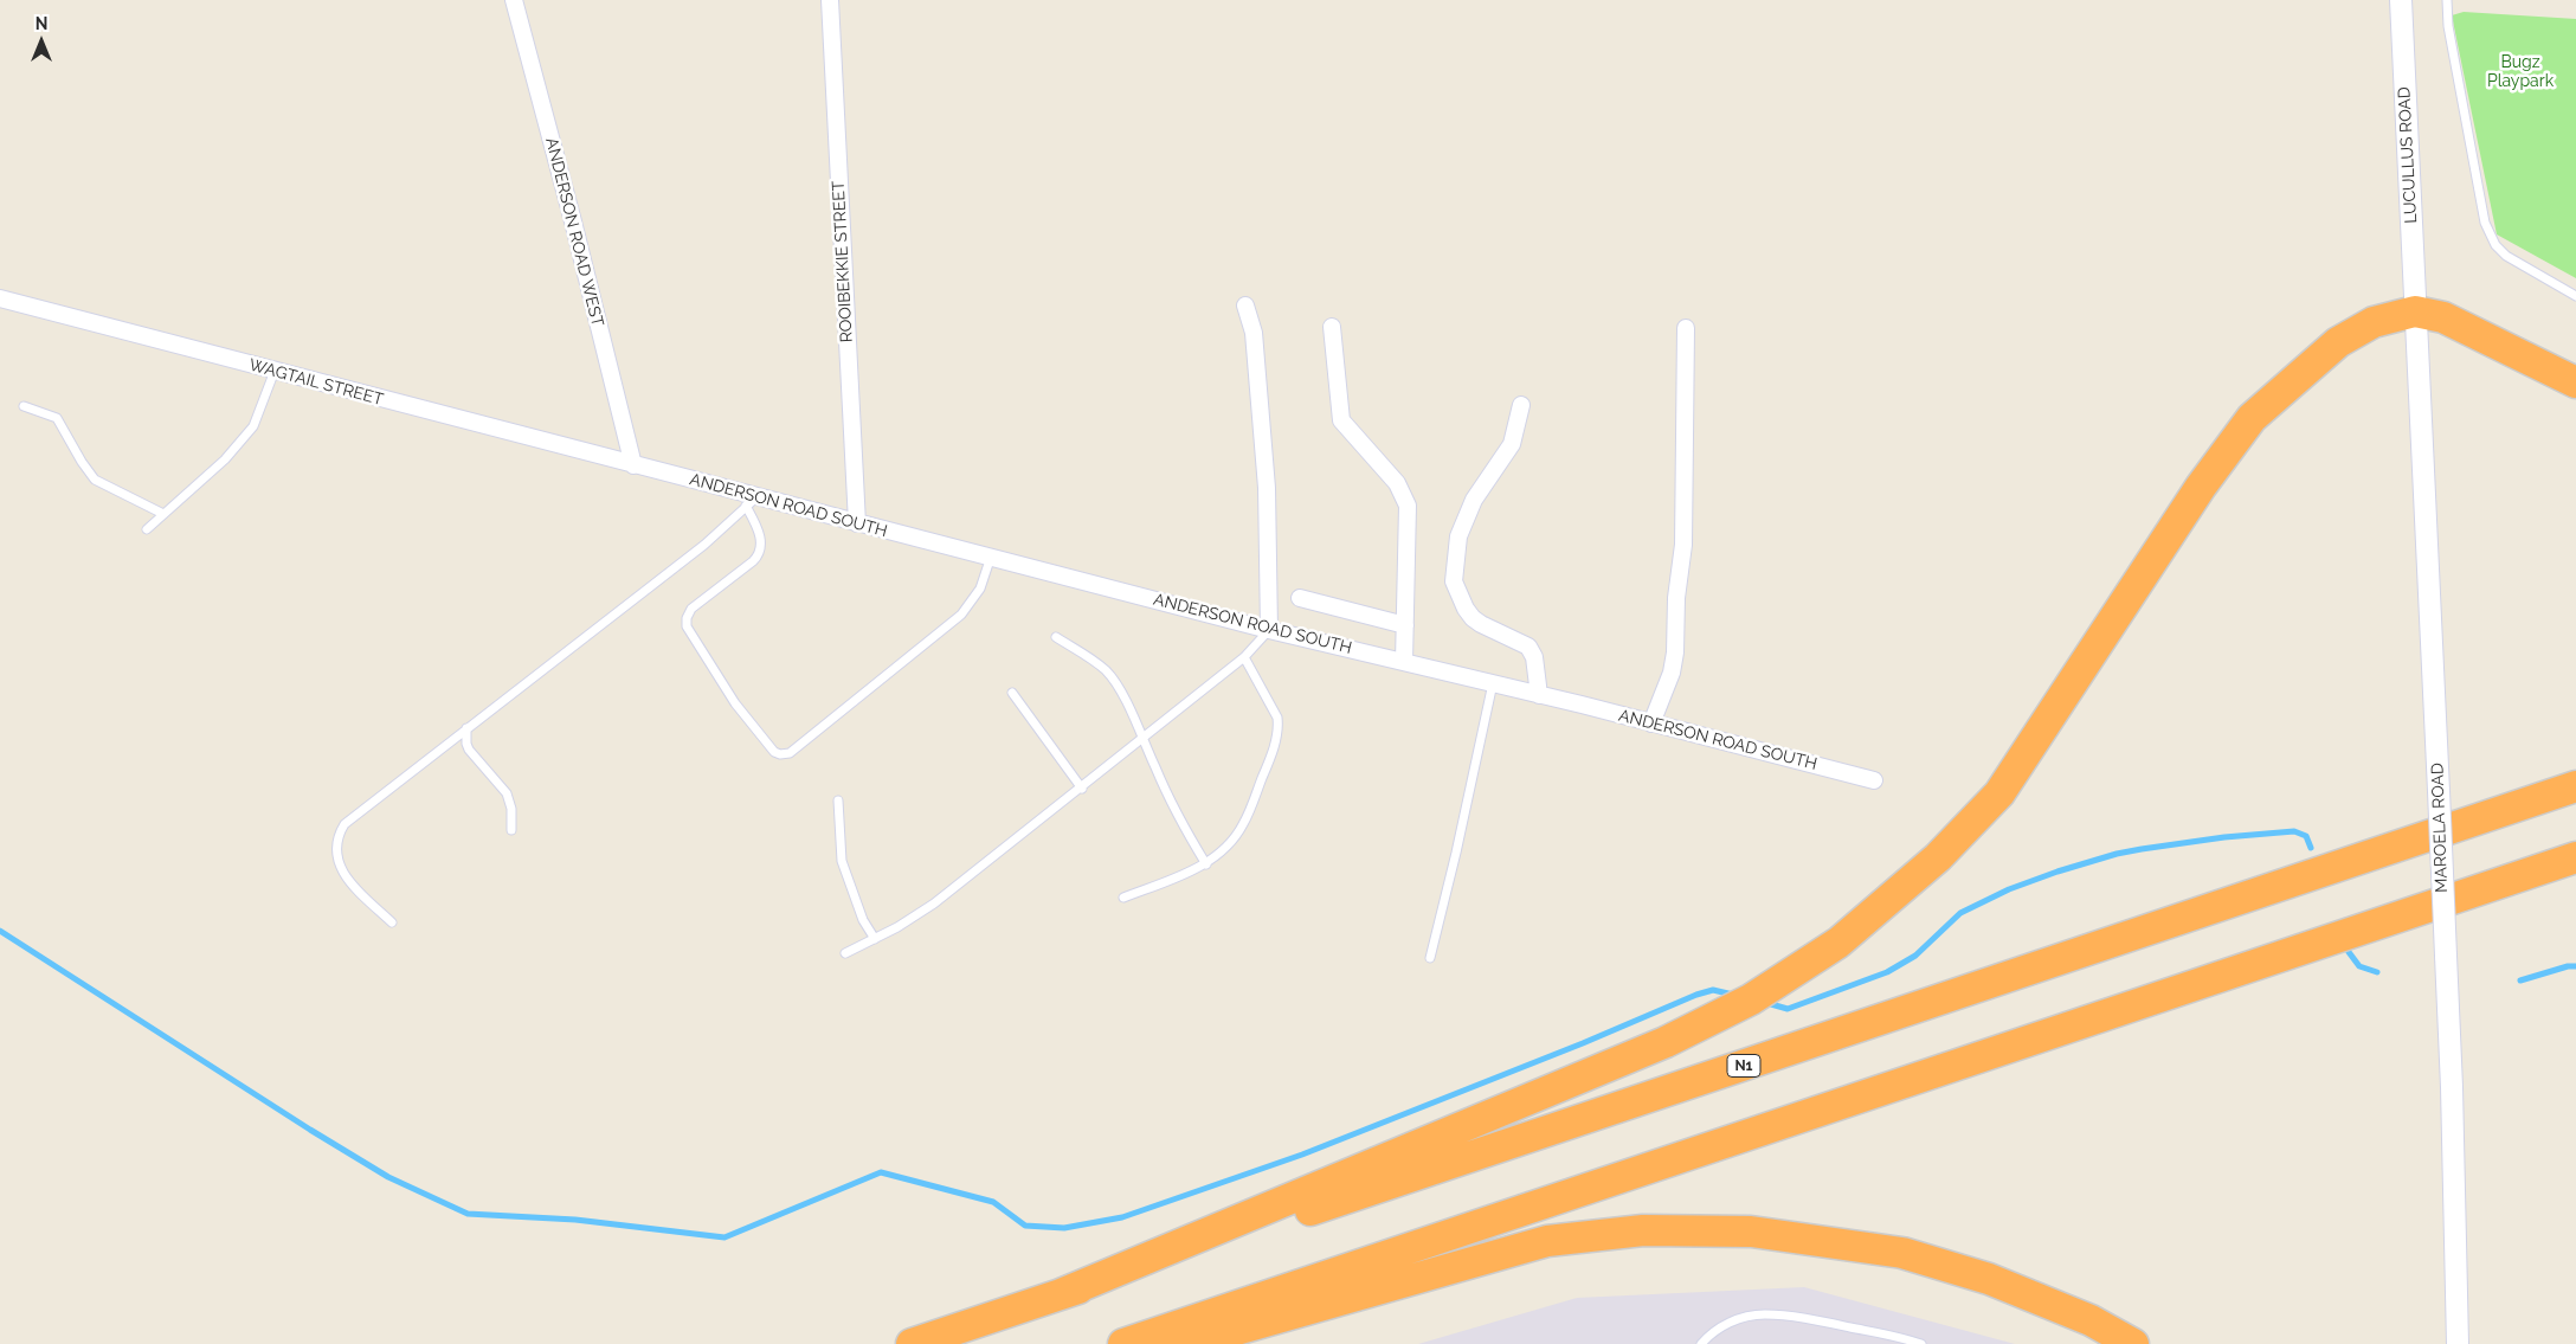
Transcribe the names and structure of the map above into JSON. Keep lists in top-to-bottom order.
{
  "streets": {
    "highway": ["N1"],
    "street": [
      "LUCULLUS ROAD",
      "ANDERSON ROAD WEST",
      "ROOIBEKKIE STREET",
      "WAGTAIL STREET",
      "ANDERSON ROAD SOUTH",
      "MAROELA ROAD"
    ]
  },
  "crossings": [
    ["LUCULLUS ROAD", "MAROELA ROAD"],
    ["ANDERSON ROAD WEST", "WAGTAIL STREET"],
    ["ANDERSON ROAD WEST", "ANDERSON ROAD SOUTH"],
    ["ROOIBEKKIE STREET", "ANDERSON ROAD SOUTH"],
    ["WAGTAIL STREET", "ANDERSON ROAD SOUTH"]
  ],
  "parks": ["Bugz Playpark"],
  "north": "top"
}
